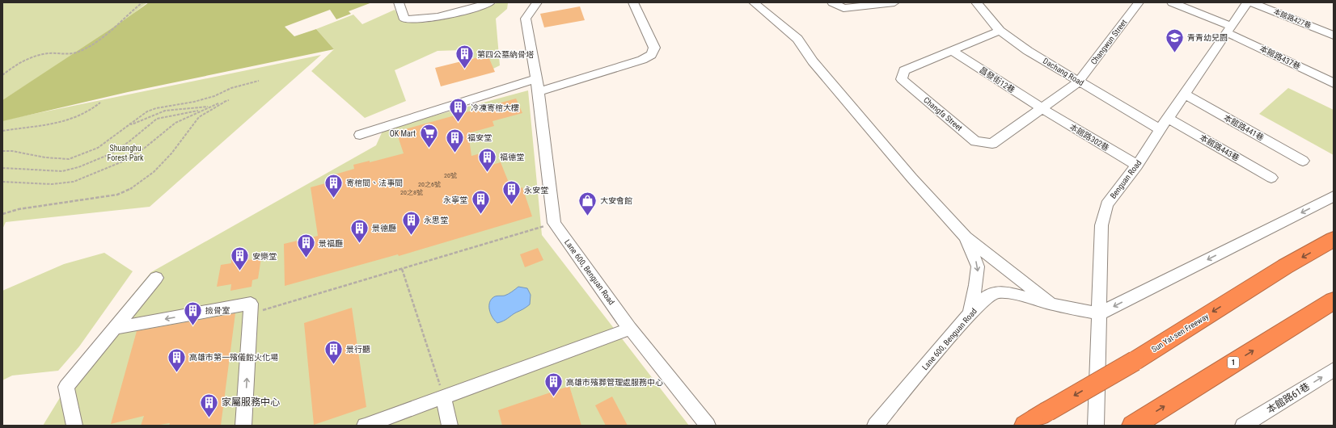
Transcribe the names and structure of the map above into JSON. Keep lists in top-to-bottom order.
{
  "streets": {
    "highway": ["Sun Yat-sen Freeway", "1"],
    "street": [
      "本館路427巷",
      "Changwun Street",
      "本館路437巷",
      "Dachang Road",
      "昌發街12巷",
      "Changfa Street",
      "本館路441巷",
      "本館路302巷",
      "本館路443巷",
      "Benguan Road",
      "Lane 600, Benguan Road",
      "本館路61巷"
    ]
  },
  "crossings": [
    ["Changwun Street", "Dachang Road"],
    ["Changwun Street", "Changfa Street"],
    ["本館路437巷", "Benguan Road"],
    ["Dachang Road", "Changfa Street"],
    ["Dachang Road", "Benguan Road"],
    ["昌發街12巷", "Changfa Street"],
    ["昌發街12巷", "本館路302巷"],
    ["Changfa Street", "本館路302巷"],
    ["本館路441巷", "Benguan Road"],
    ["本館路302巷", "Benguan Road"],
    ["本館路443巷", "Benguan Road"],
    ["Benguan Road", "Lane 600, Benguan Road"]
  ],
  "one_way": ["本館路61巷"],
  "parks": ["Shuanghu Forest Park"],
  "places": {
    "school or university": ["青青幼兒園"],
    "building": [
      "第四公墓納骨塔",
      "冷凍寄棺大樓",
      "福安堂",
      "福德堂",
      "寄棺間、法事間",
      "永安堂",
      "永寧堂",
      "永思堂",
      "景德廳",
      "景福廳",
      "安樂堂",
      "撿骨室",
      "景行聽",
      "高雄市第一殯儀館火化場",
      "高雄市殯葬管理處服務中心",
      "家屬服務中心"
    ],
    "supermarket": ["OK Mart"],
    "shop": ["大安會館"]
  },
  "house_numbers": ["20號", "20之6號", "20之8號"]
}
